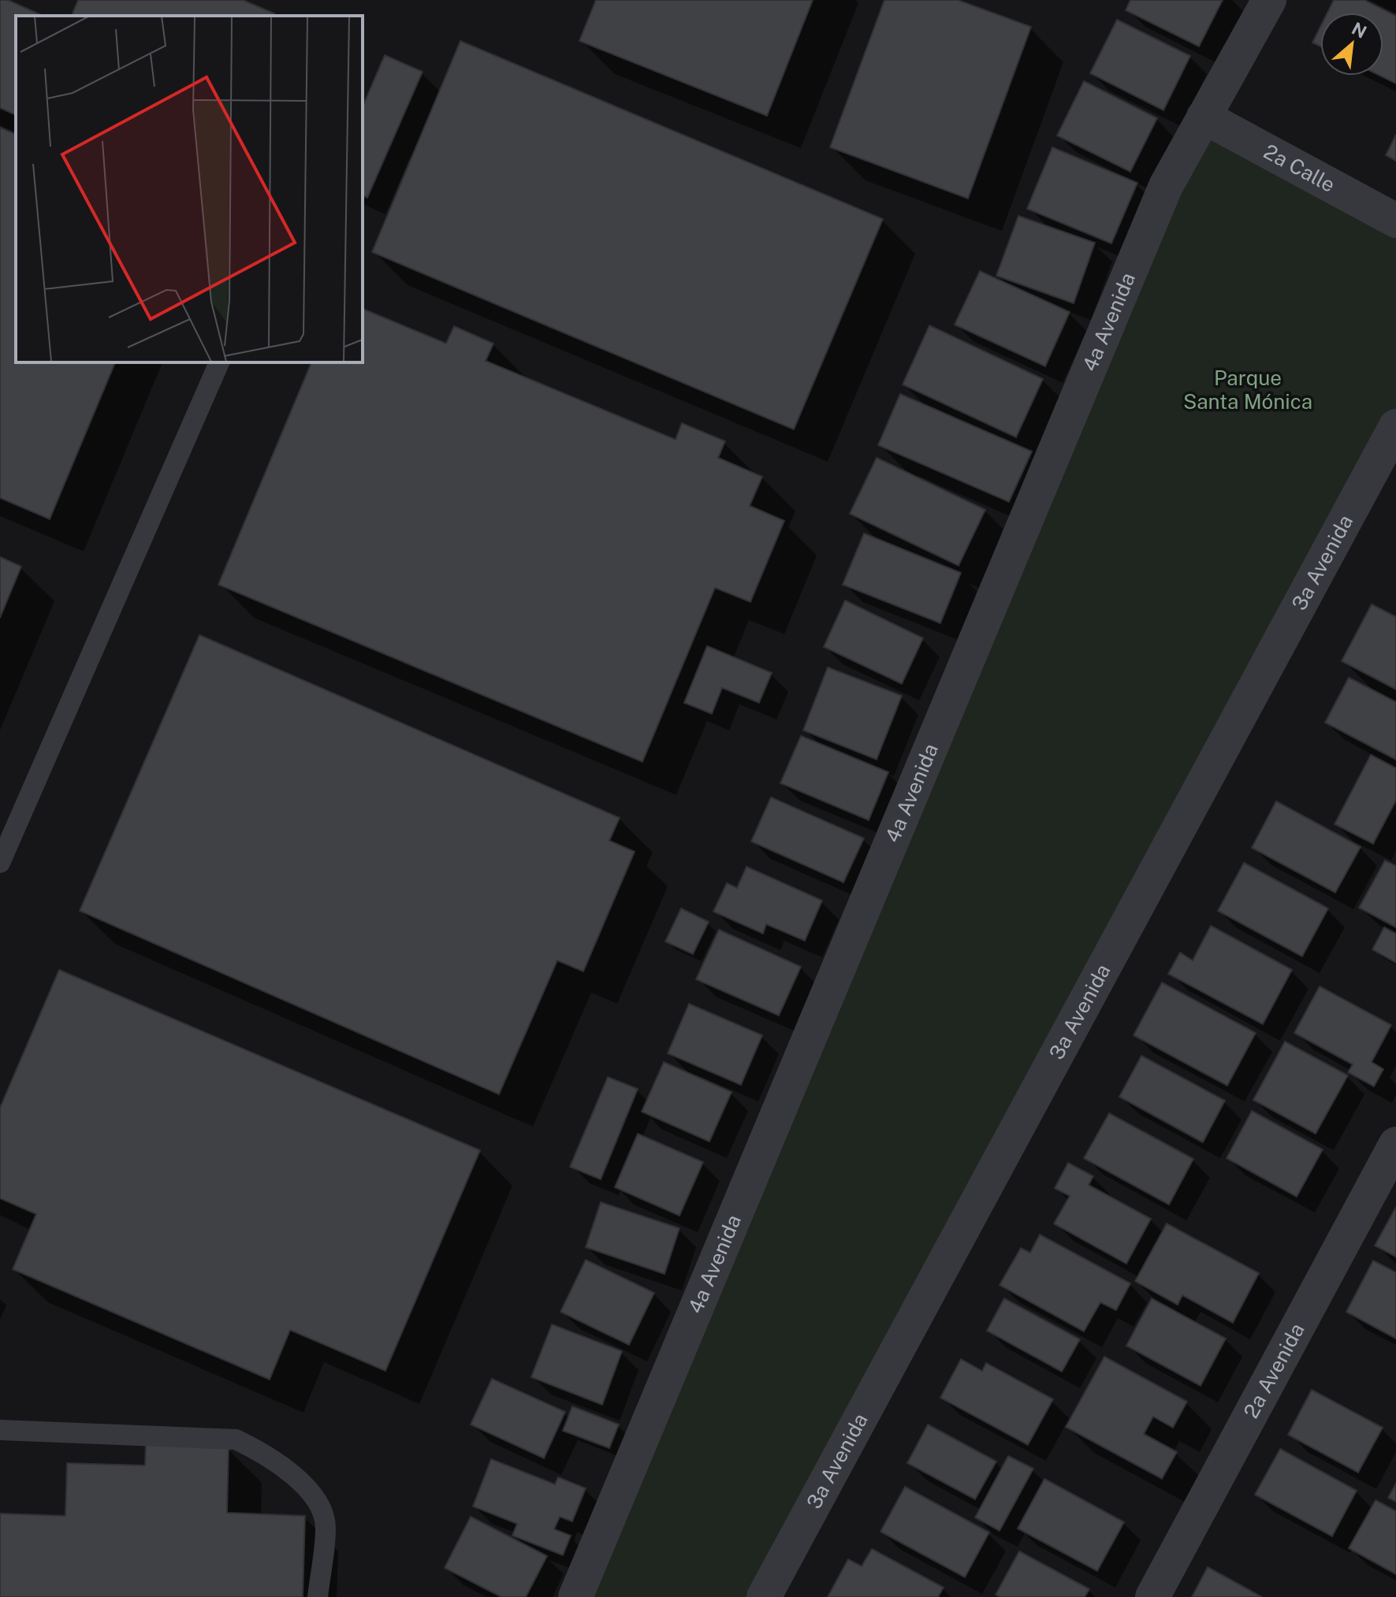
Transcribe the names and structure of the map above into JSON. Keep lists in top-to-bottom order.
{
  "streets": {
    "street": [
      "2a Calle",
      "4a Avenida",
      "3a Avenida",
      "2a Avenida"
    ]
  },
  "crossings": [
    ["2a Calle", "4a Avenida"]
  ],
  "parks": ["Parque Santa Mónica"],
  "north": "top right"
}
